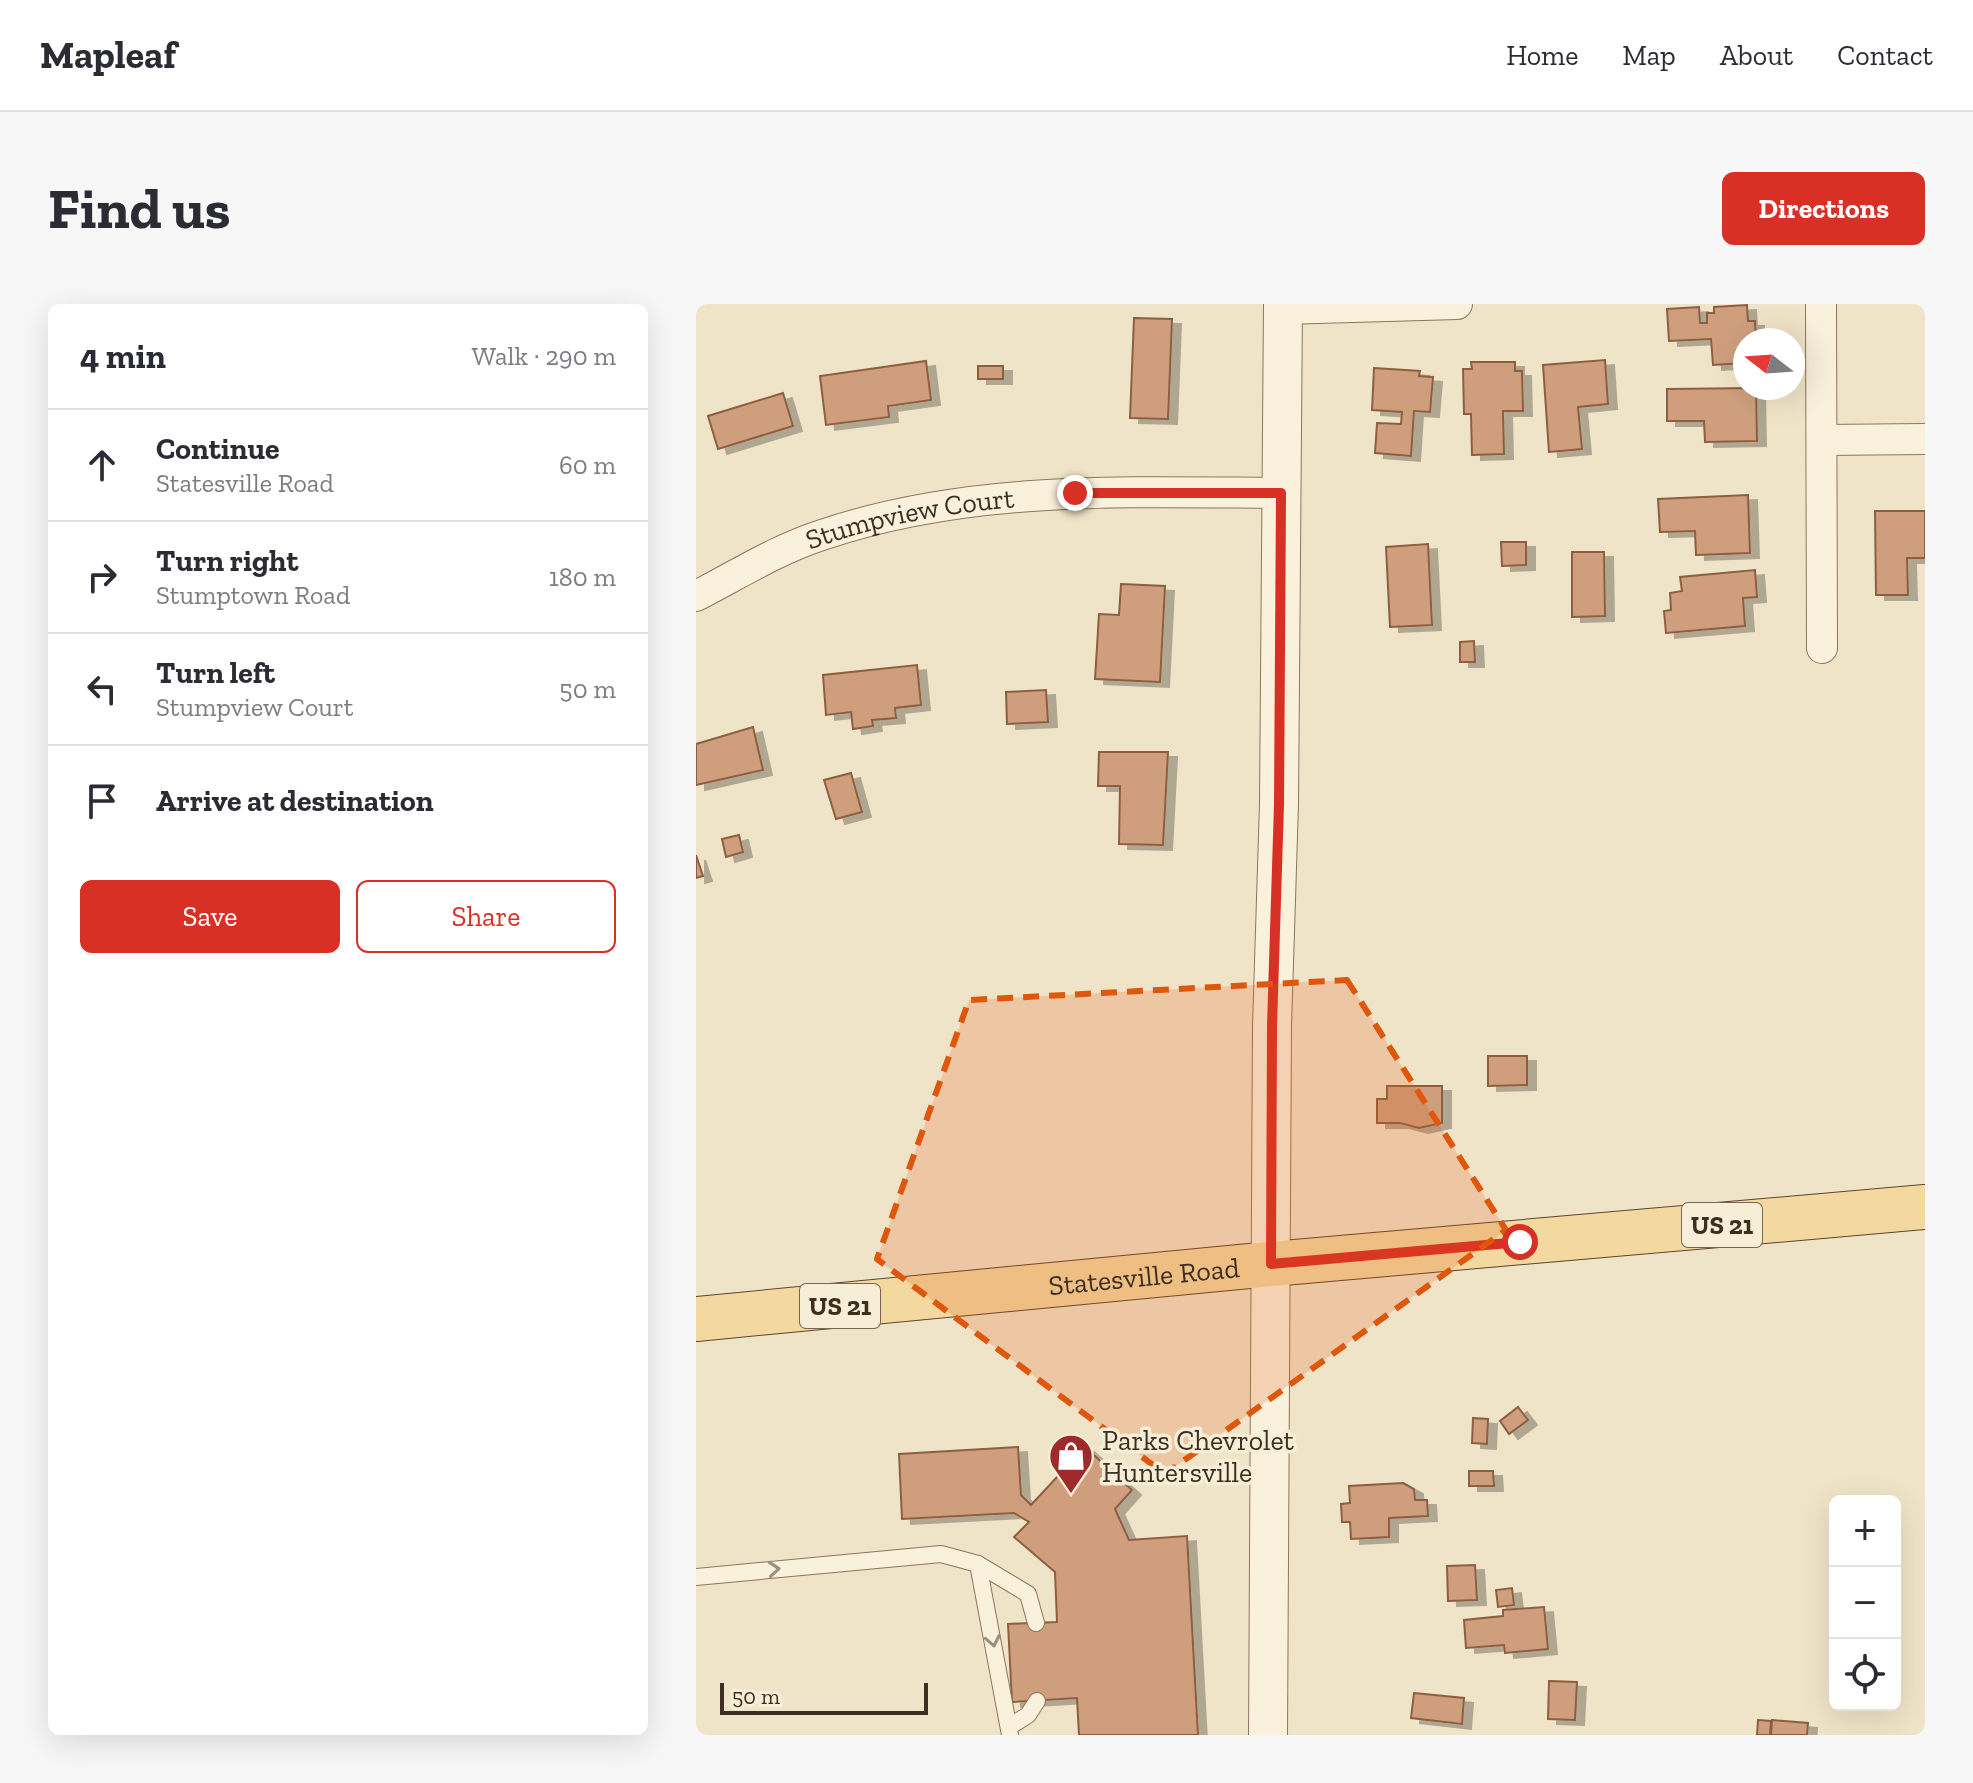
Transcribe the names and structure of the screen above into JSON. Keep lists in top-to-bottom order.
{
  "streets": {
    "main road": ["US 21", "Statesville Road"],
    "street": ["Stumpview Court"]
  },
  "places": {
    "shop": ["Parks Chevrolet Huntersville"]
  },
  "scale_bar": "50 m",
  "north": "left",
  "page": {
    "header": "Mapleaf",
    "nav": [
      "Home",
      "Map",
      "About",
      "Contact"
    ],
    "buttons": [
      "Directions",
      ["Save", "Share"]
    ],
    "title": "Find us",
    "heading": ["4 min", "Walk · 290 m"],
    "list": [
      ["Continue", "Statesville Road", "60 m"],
      ["Turn right", "Stumptown Road", "180 m"],
      ["Turn left", "Stumpview Court", "50 m"],
      "Arrive at destination"
    ],
    "map_buttons": ["+", "−"],
    "scale": "50 m"
  }
}
